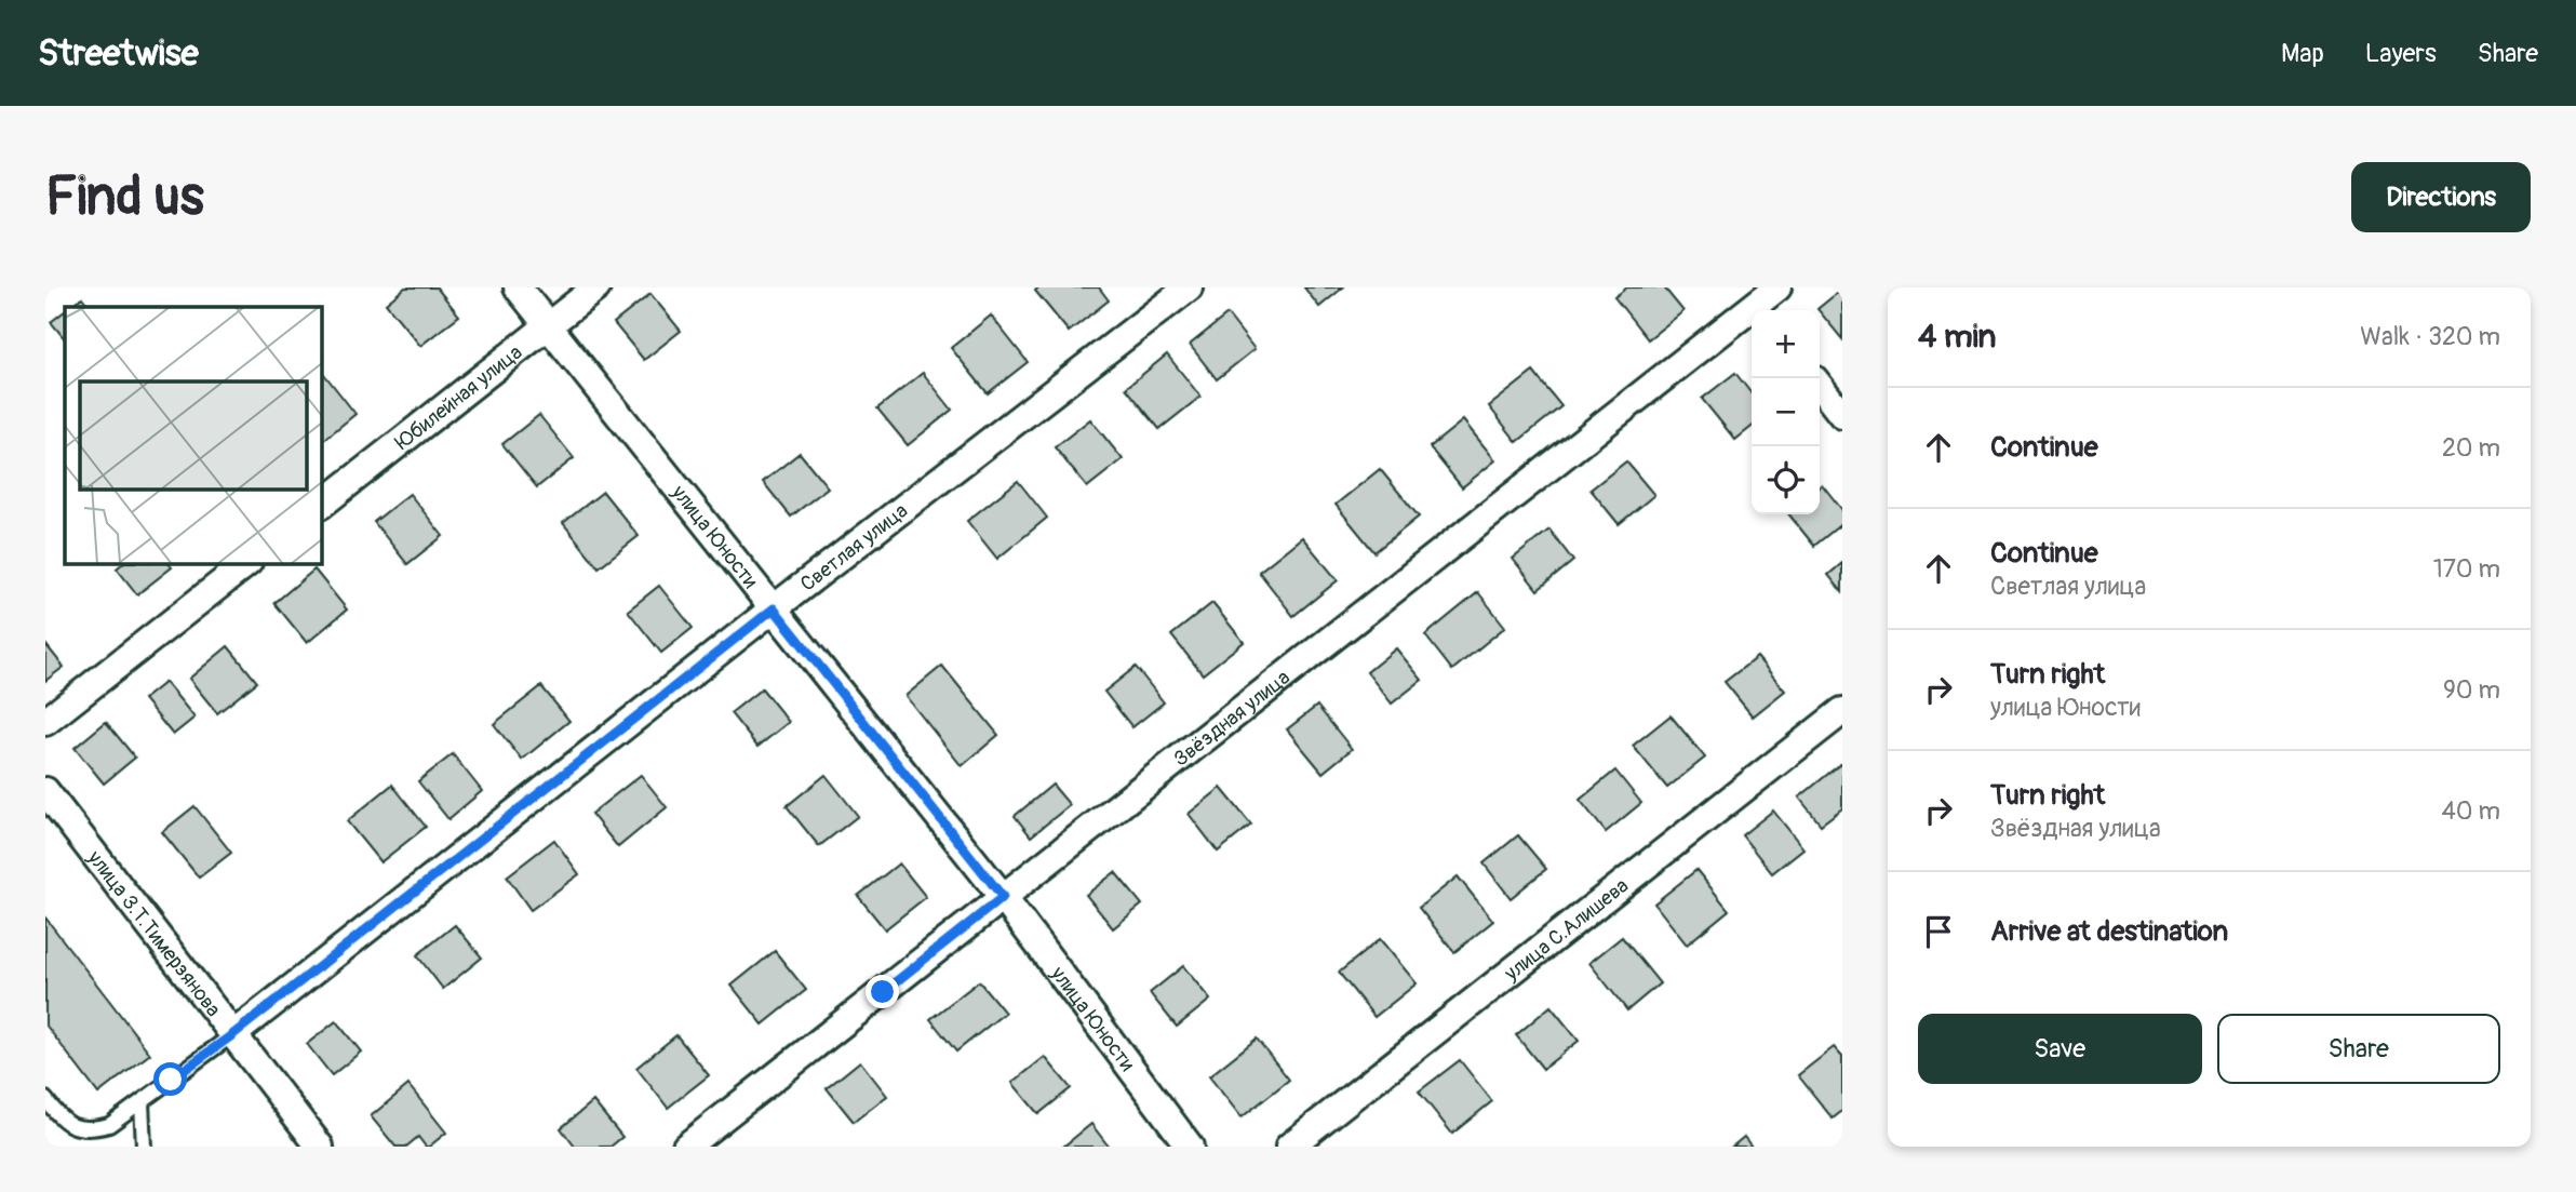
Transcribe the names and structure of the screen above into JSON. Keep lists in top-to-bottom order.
{
  "streets": {
    "street": [
      "Юбилейная улица",
      "улица Юности",
      "Светлая улица",
      "Звёздная улица",
      "улица С.Алишева",
      "улица З.Т.Тимерзянова"
    ]
  },
  "crossings": [
    ["Юбилейная улица", "улица Юности"],
    ["улица Юности", "Светлая улица"],
    ["улица Юности", "Звёздная улица"],
    ["Светлая улица", "улица З.Т.Тимерзянова"]
  ],
  "page": {
    "header": "Streetwise",
    "nav": ["Map", "Layers", "Share"],
    "buttons": [
      "Directions",
      ["Save", "Share"]
    ],
    "title": "Find us",
    "heading": ["4 min", "Walk · 320 m"],
    "map_buttons": ["+", "−"],
    "list": [
      ["Continue", "20 m"],
      ["Continue", "Светлая улица", "170 m"],
      ["Turn right", "улица Юности", "90 m"],
      ["Turn right", "Звёздная улица", "40 m"],
      "Arrive at destination"
    ]
  }
}
